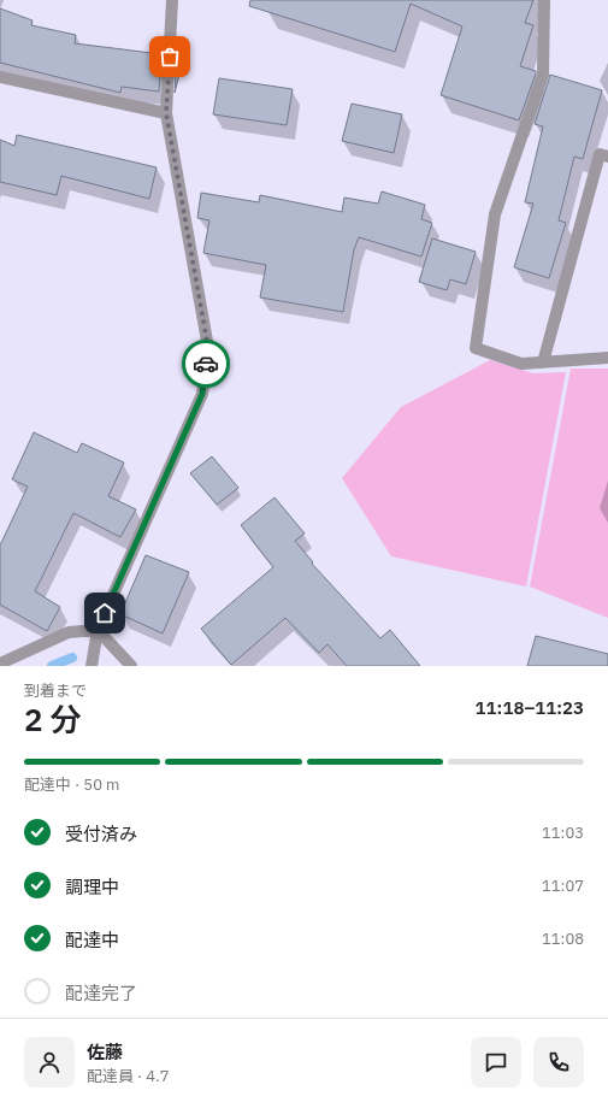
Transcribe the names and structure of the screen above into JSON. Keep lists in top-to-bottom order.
{
  "page": {
    "heading": ["2 分", "到着まで", "11:18–11:23"],
    "panel": ["佐藤", "配達員 · 4.7"],
    "bar": "配達中 · 50 m",
    "list": [
      ["受付済み", "11:03"],
      ["調理中", "11:07"],
      ["配達中", "11:08"],
      "配達完了"
    ]
  }
}
